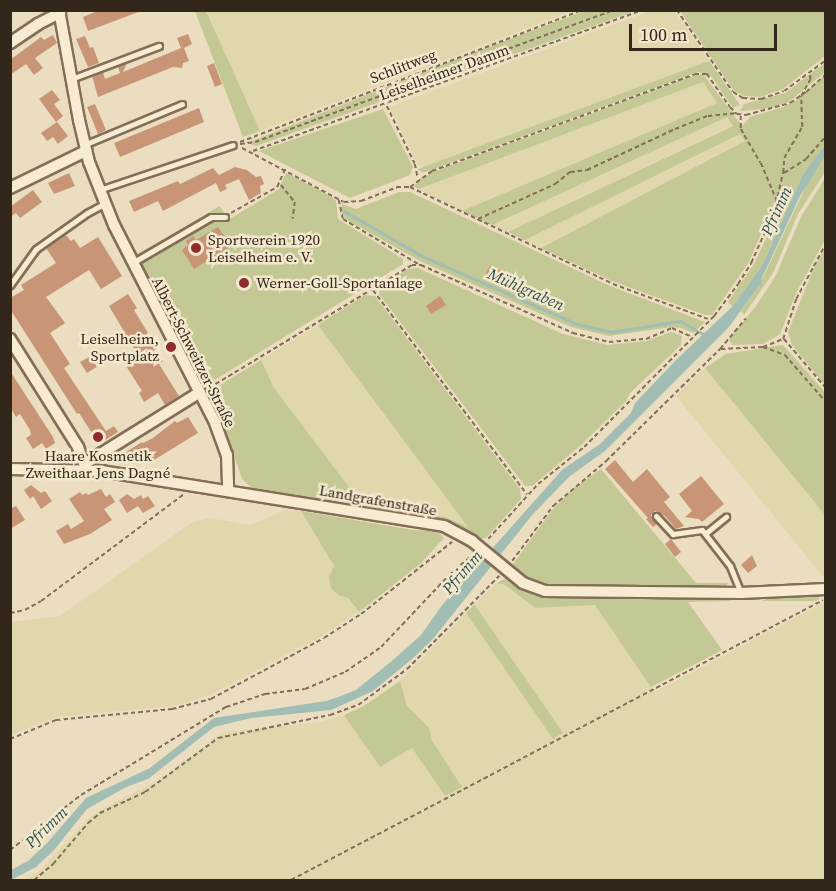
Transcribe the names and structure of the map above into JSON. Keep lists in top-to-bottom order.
{
  "streets": {
    "street": ["Albert-Schweitzer-Straße", "Landgrafenstraße"],
    "path": ["Schlittweg", "Leiselheimer Damm"]
  },
  "crossings": [
    ["Albert-Schweitzer-Straße", "Landgrafenstraße"]
  ],
  "water": ["Pfrimm", "Mühlgraben"],
  "places": [
    "Sportverein 1920 Leiselheim e. V.",
    "Werner-Goll-Sportanlage",
    "Leiselheim, Sportplatz",
    "Haare Kosmetik Zweithaar Jens Dagné"
  ],
  "scale_bar": "100 m"
}
